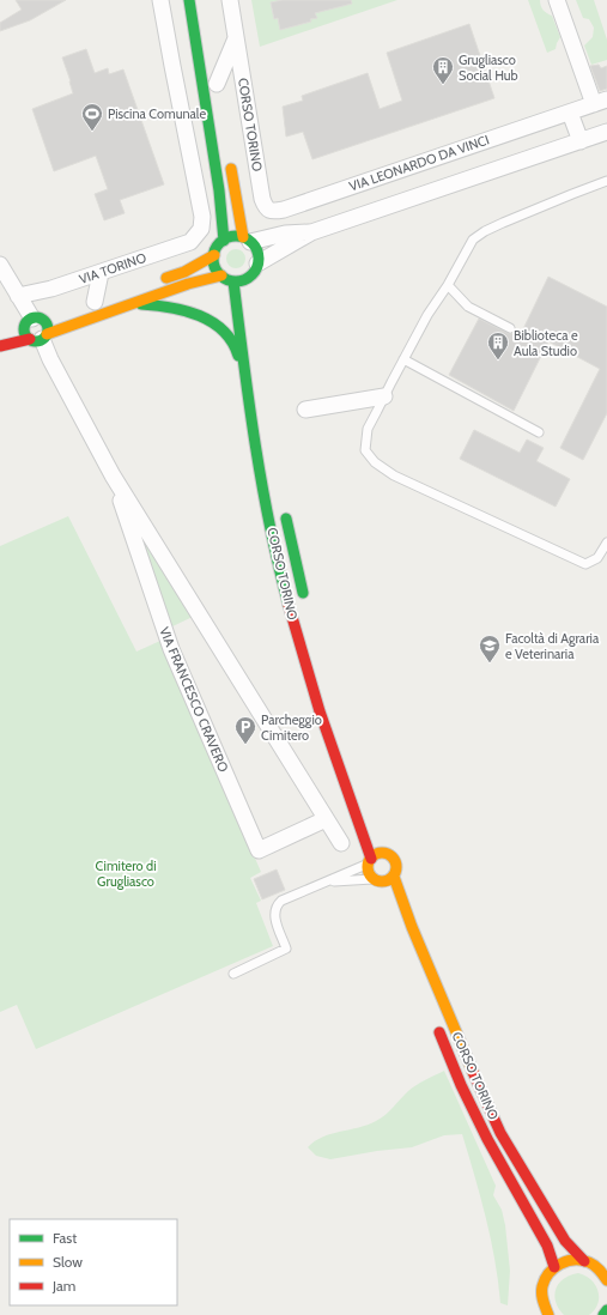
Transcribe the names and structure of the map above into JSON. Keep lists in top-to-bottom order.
{
  "streets": {
    "street": [
      "CORSO TORINO",
      "VIA LEONARDO DA VINCI",
      "VIA TORINO",
      "VIA FRANCESCO CRAVERO"
    ]
  },
  "crossings": [
    ["CORSO TORINO", "VIA LEONARDO DA VINCI"]
  ],
  "parks": ["Cimitero di Grugliasco"],
  "places": {
    "building": ["Grugliasco Social Hub", "Biblioteca e Aula Studio"],
    "sports": ["Piscina Comunale"],
    "school or university": ["Facoltà di Agraria e Veterinaria"],
    "parking": ["Parcheggio Cimitero"]
  },
  "legend": ["Fast", "Slow", "Jam"]
}
